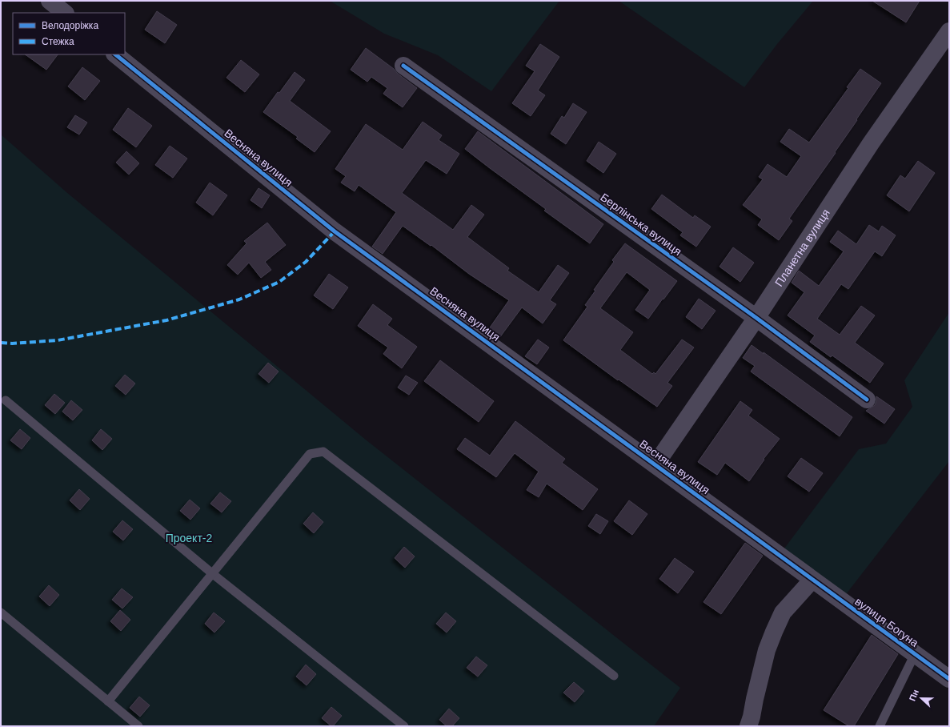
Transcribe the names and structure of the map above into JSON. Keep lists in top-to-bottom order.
{
  "streets": {
    "street": [
      "Весняна вулиця",
      "Берлінська вулиця",
      "Планетна вулиця",
      "вулиця Богуна"
    ]
  },
  "crossings": [
    ["Весняна вулиця", "Планетна вулиця"],
    ["Весняна вулиця", "вулиця Богуна"],
    ["Берлінська вулиця", "Планетна вулиця"]
  ],
  "parks": ["Проект-2"],
  "legend": ["Велодоріжка", "Стежка"],
  "north": "left"
}
